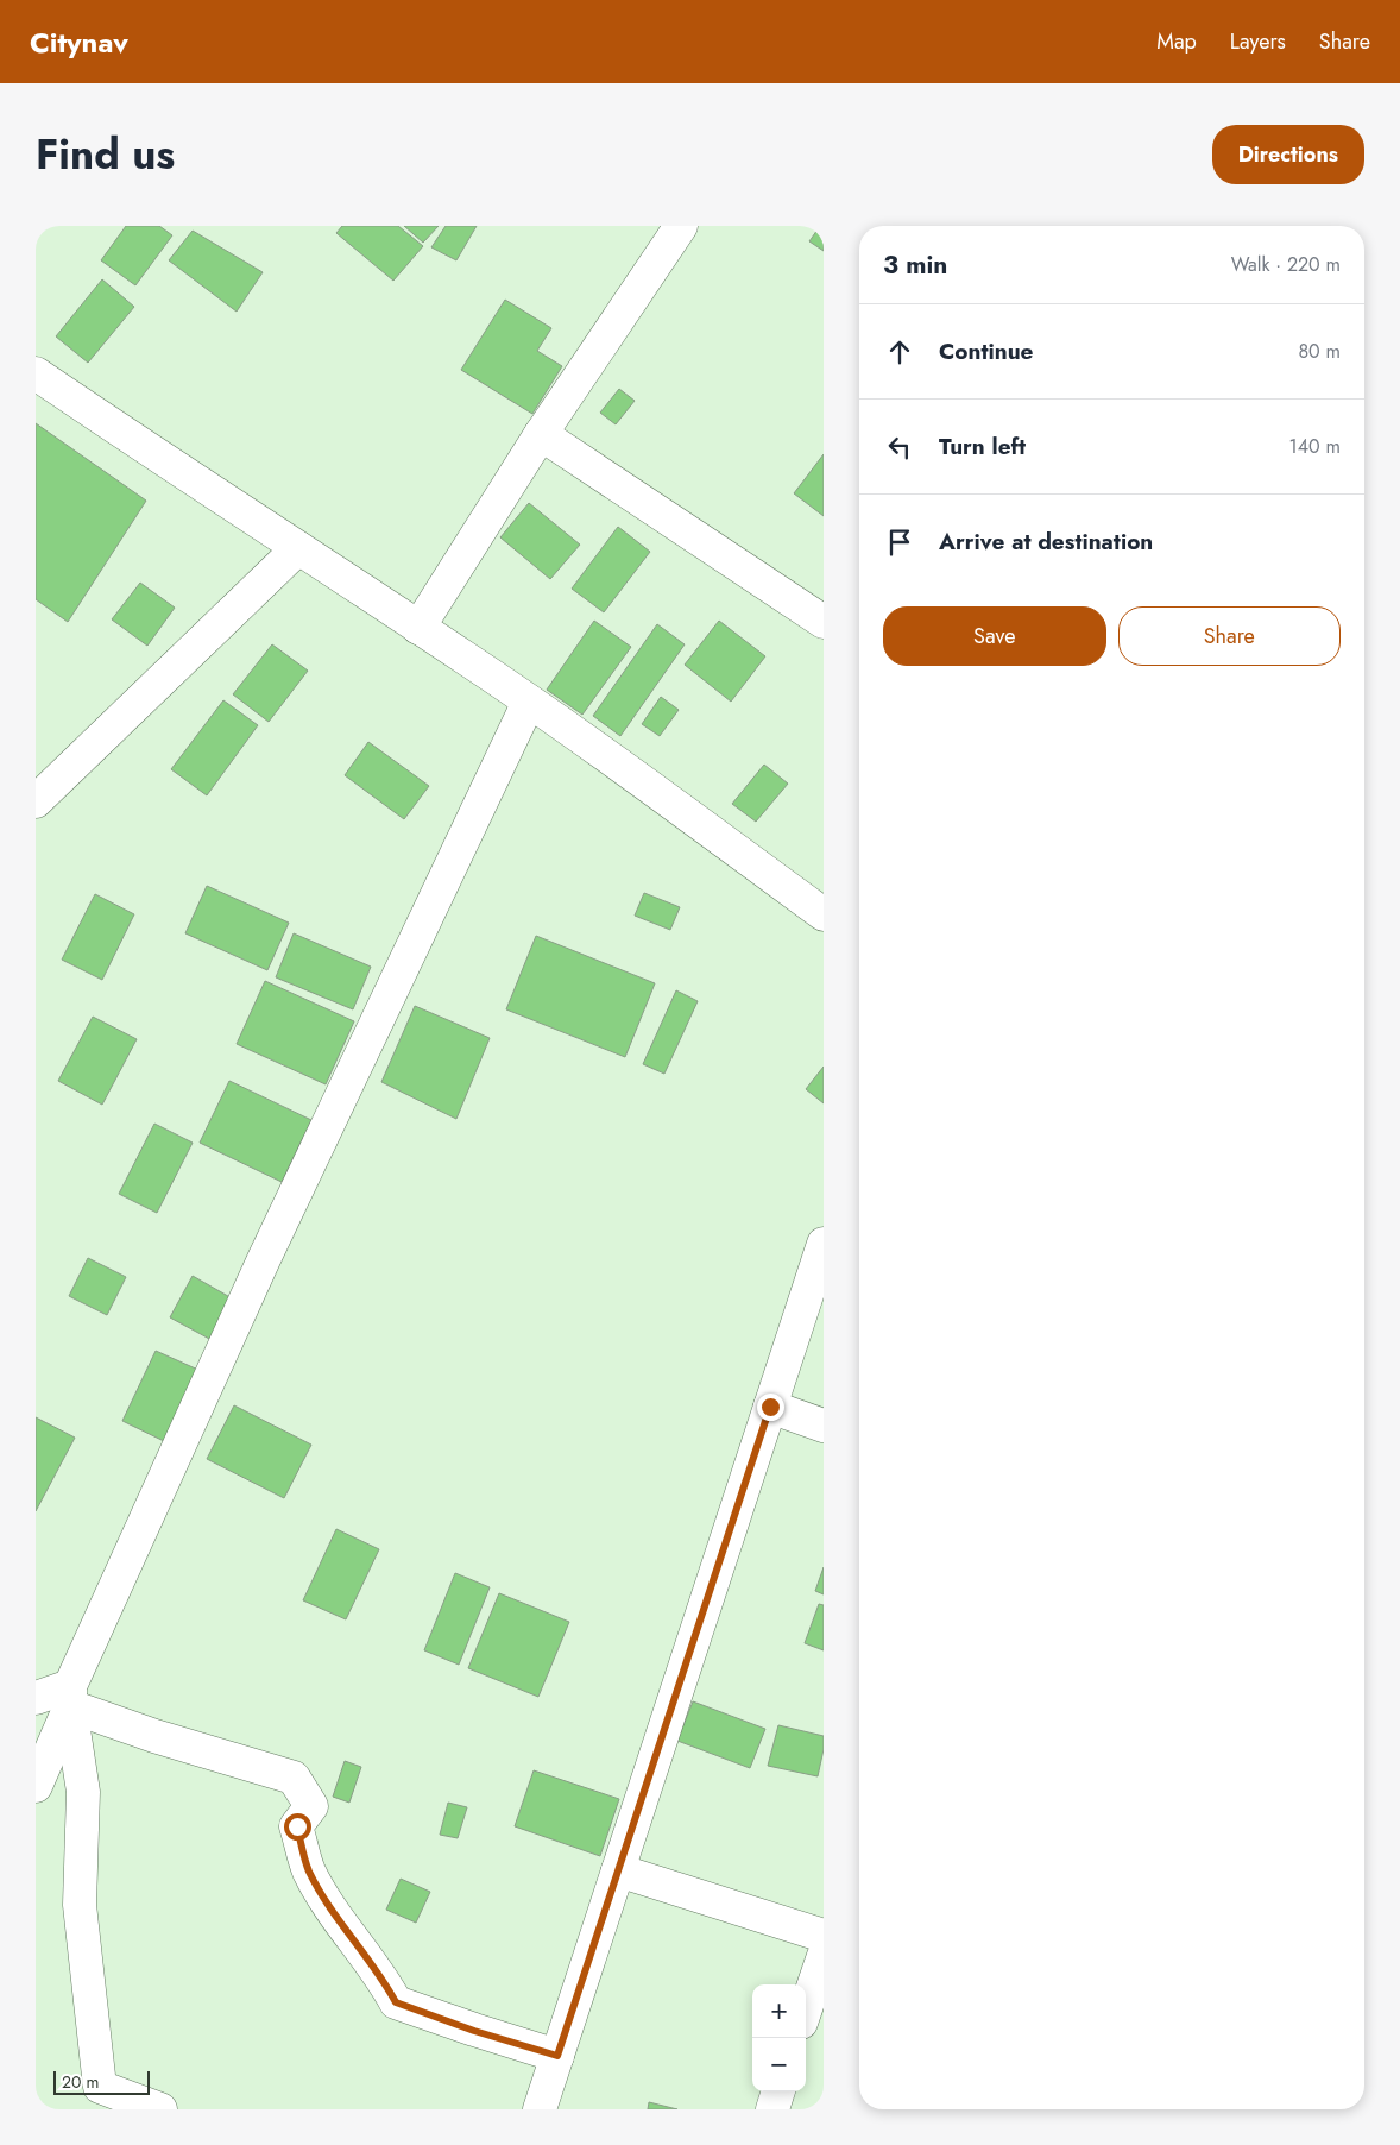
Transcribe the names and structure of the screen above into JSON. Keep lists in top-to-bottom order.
{
  "scale_bar": "20 m",
  "page": {
    "header": "Citynav",
    "nav": ["Map", "Layers", "Share"],
    "title": "Find us",
    "buttons": [
      "Directions",
      ["Save", "Share"]
    ],
    "heading": ["3 min", "Walk · 220 m"],
    "list": [
      ["Continue", "80 m"],
      ["Turn left", "140 m"],
      "Arrive at destination"
    ],
    "map_buttons": ["+", "−"],
    "scale": "20 m"
  }
}
